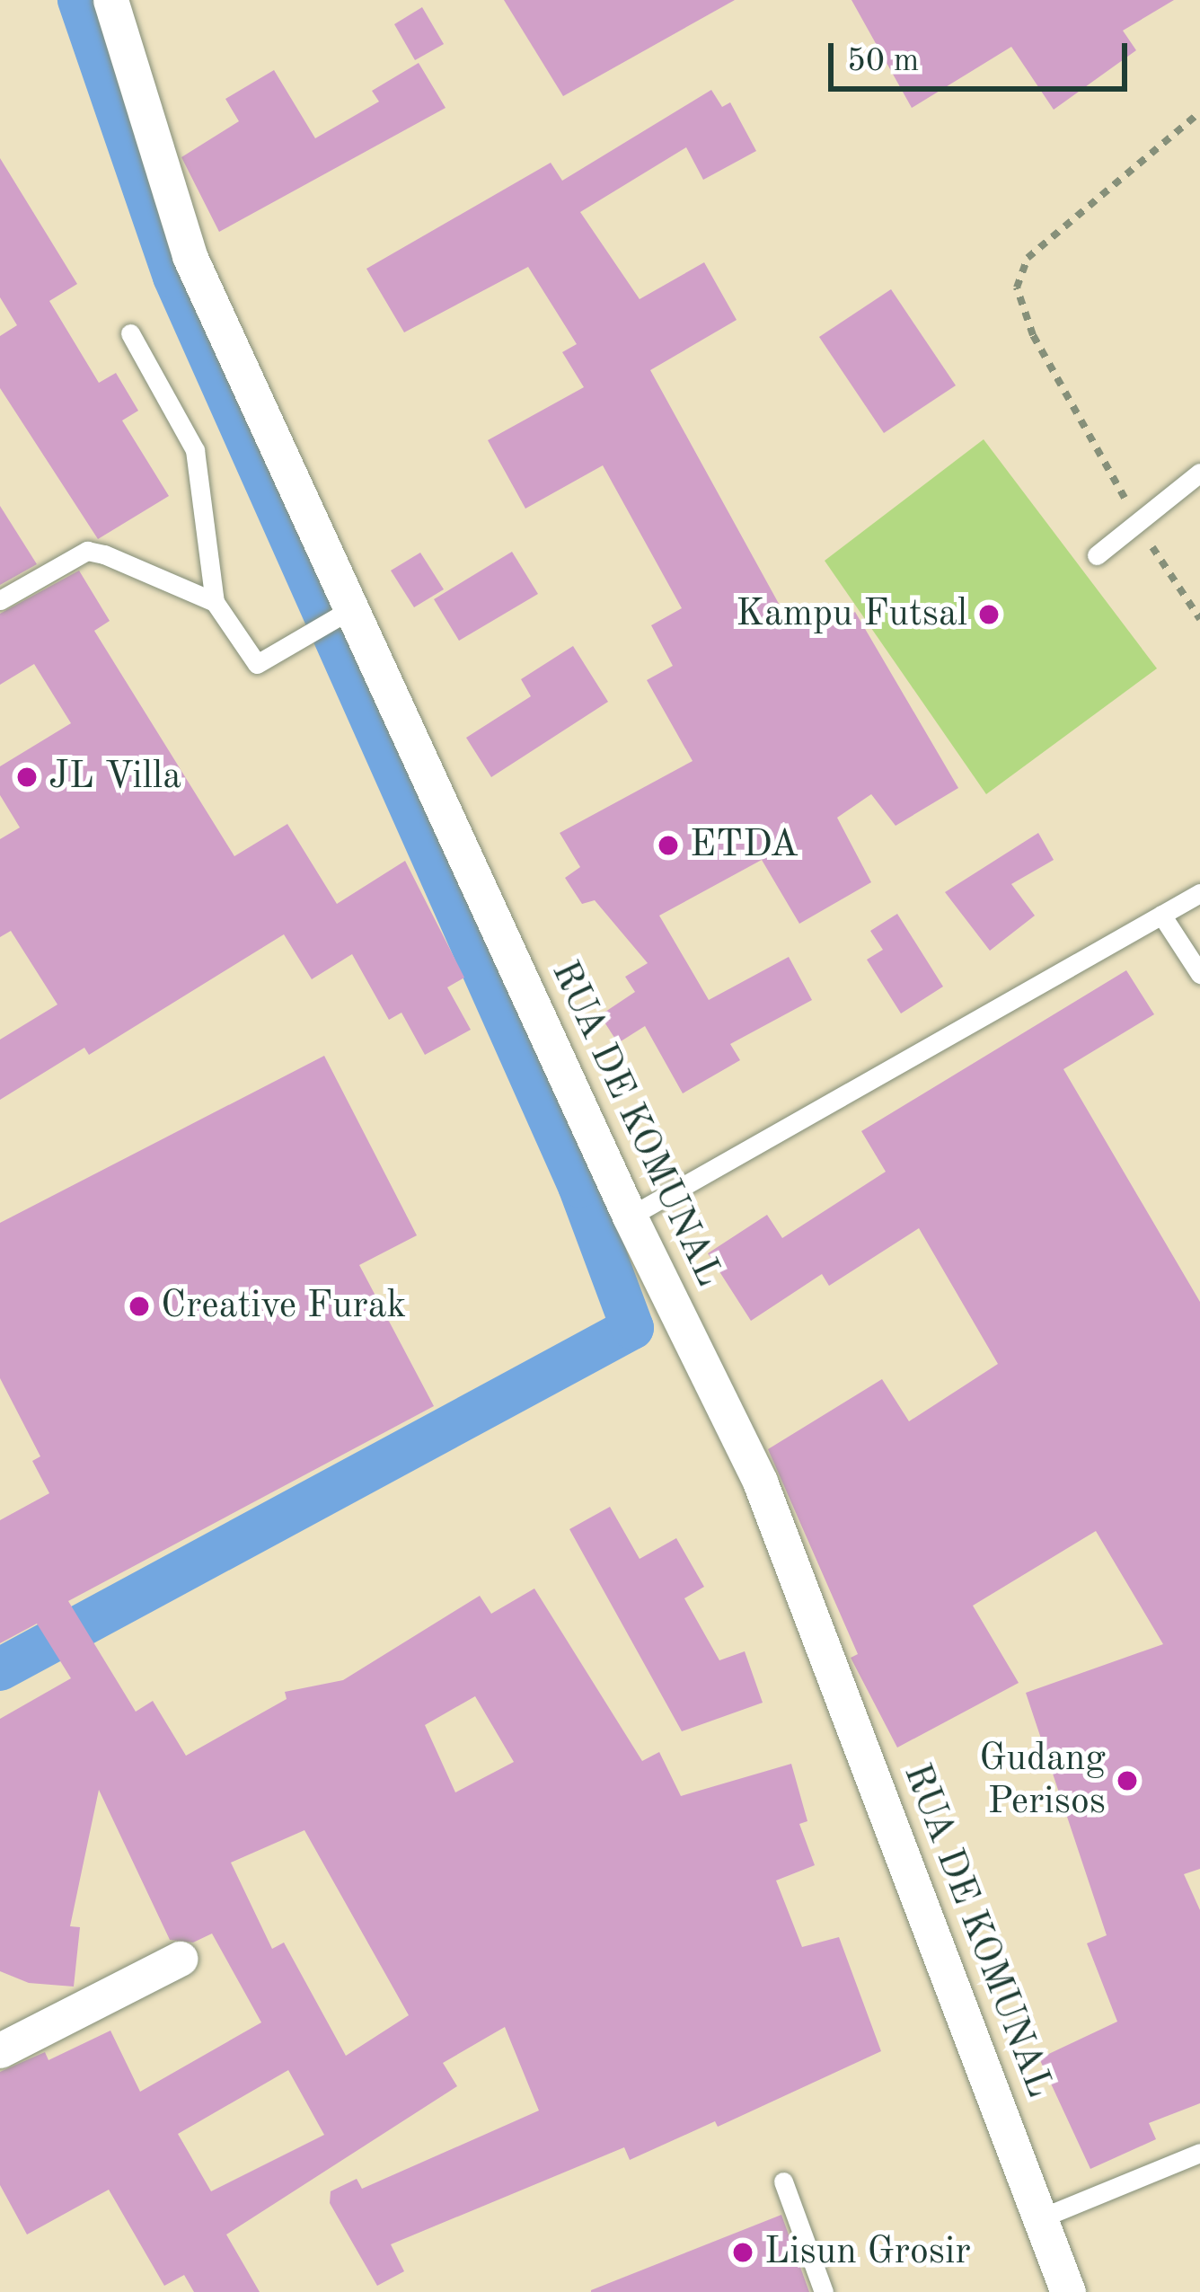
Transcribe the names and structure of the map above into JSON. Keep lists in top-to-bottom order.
{
  "streets": {
    "street": ["RUA DE KOMUNAL"]
  },
  "places": [
    "Kampu Futsal",
    "JL Villa",
    "ETDA",
    "Creative Furak",
    "Gudang Perisos",
    "Lisun Grosir"
  ],
  "scale_bar": "50 m"
}
